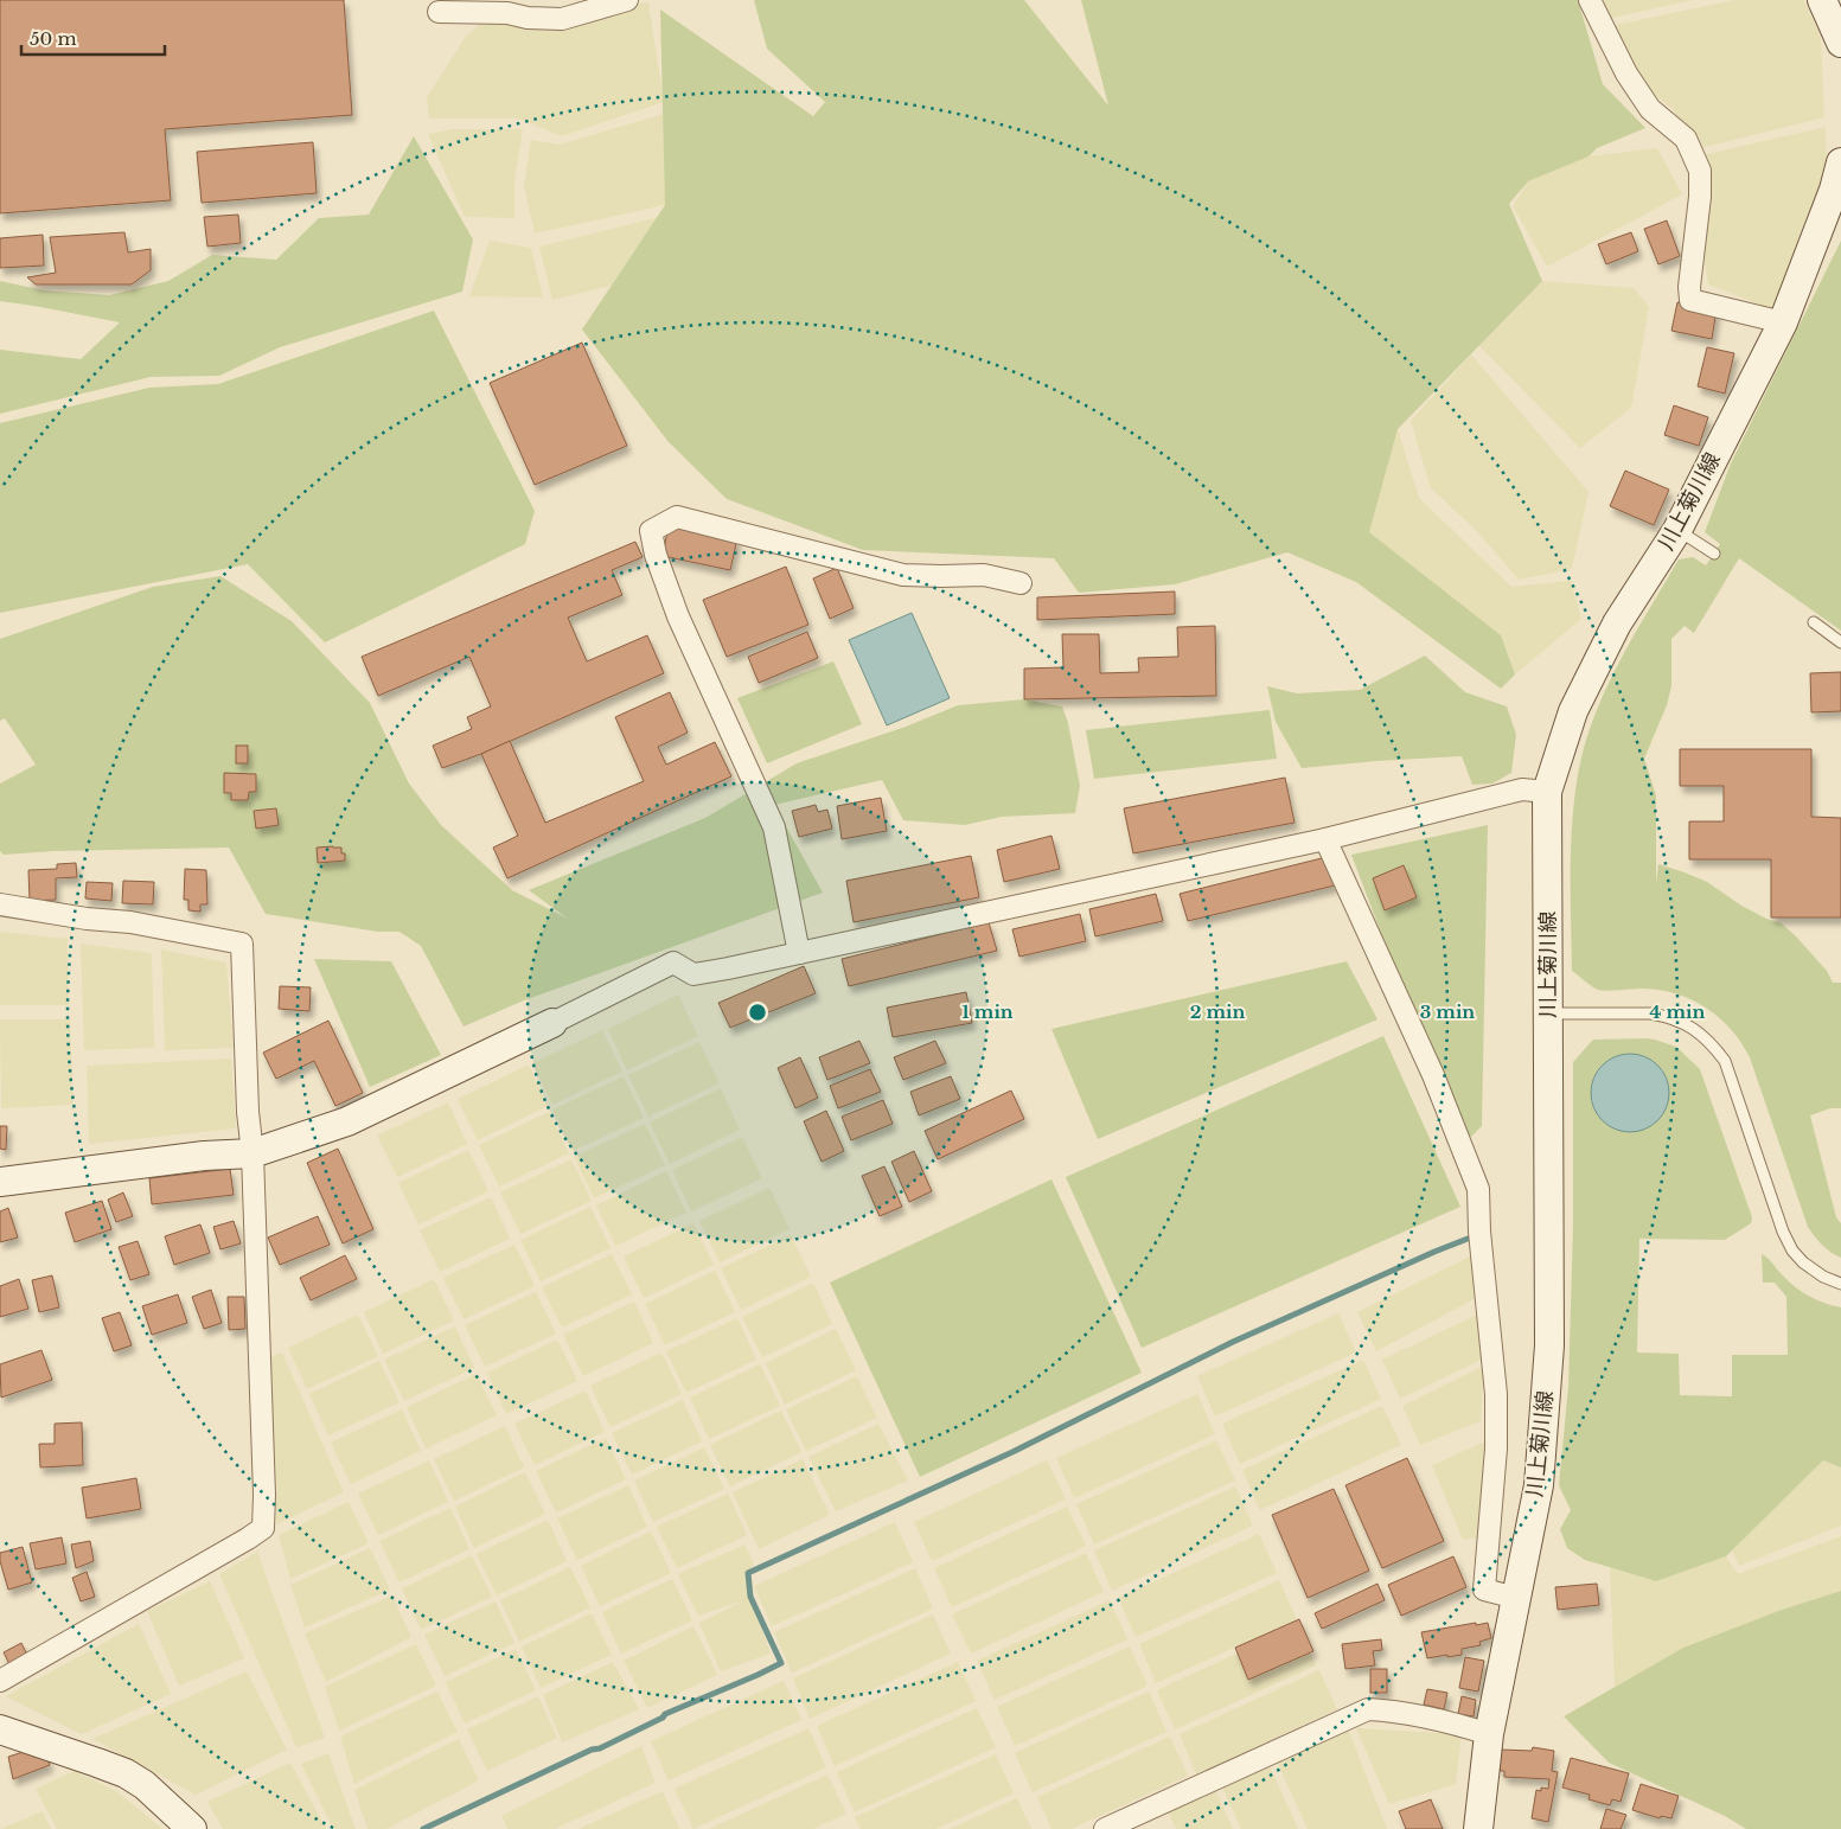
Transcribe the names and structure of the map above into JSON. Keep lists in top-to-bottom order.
{
  "streets": {
    "main road": ["川上菊川線"]
  },
  "scale_bar": "50 m",
  "rings": [
    "1 min",
    "2 min",
    "3 min",
    "4 min"
  ]
}
